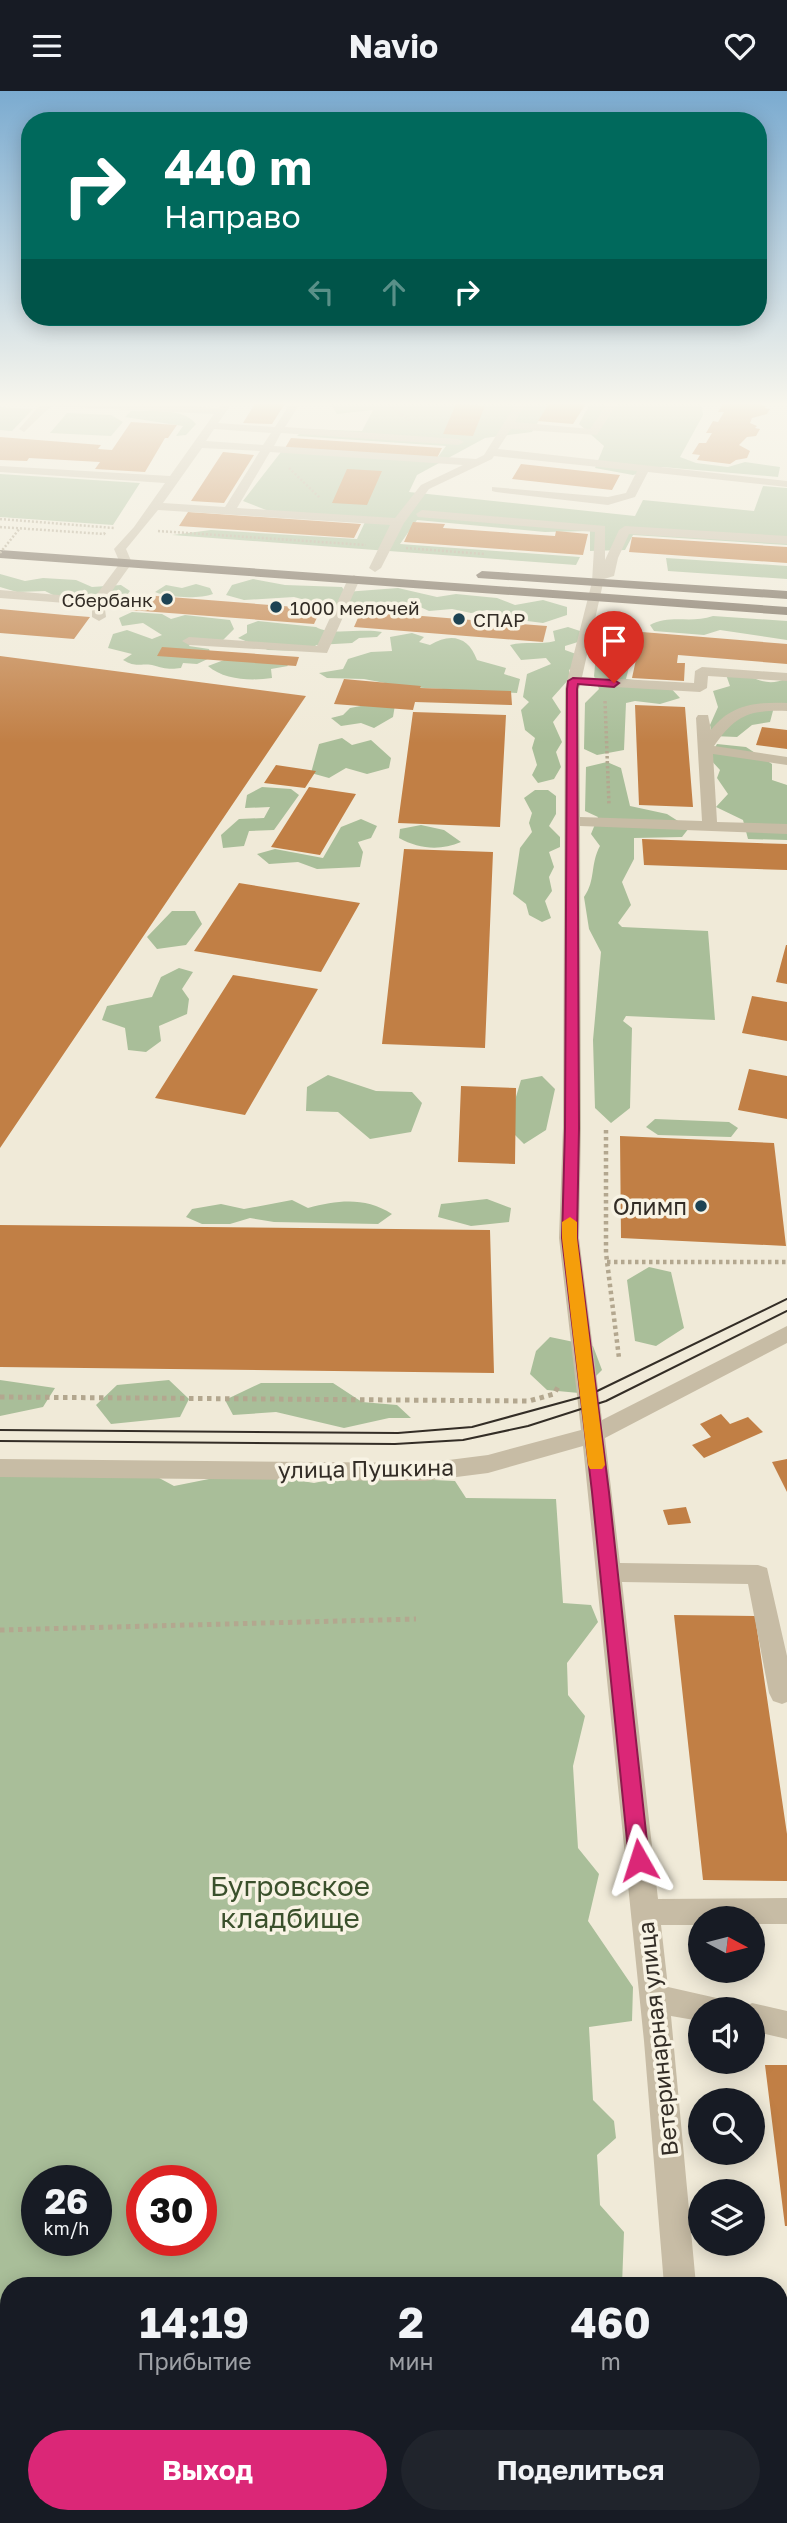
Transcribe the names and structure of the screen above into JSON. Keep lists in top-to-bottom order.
{
  "streets": {
    "street": ["улица Пушкина", "Ветеринарная улица"]
  },
  "crossings": [
    ["улица Пушкина", "Ветеринарная улица"]
  ],
  "parks": ["Бугровское кладбище"],
  "places": [
    "Сбербанк",
    "1000 мелочей",
    "СПАР",
    "Олимп"
  ],
  "north": "right",
  "page": {
    "header": "Navio",
    "turn": ["440 m", "Направо"],
    "speed": "26 km/h",
    "limit": "30",
    "eta": [
      "14:19",
      "Прибытие",
      "2",
      "мин",
      "460",
      "m"
    ],
    "buttons": ["Выход", "Поделиться"]
  }
}
